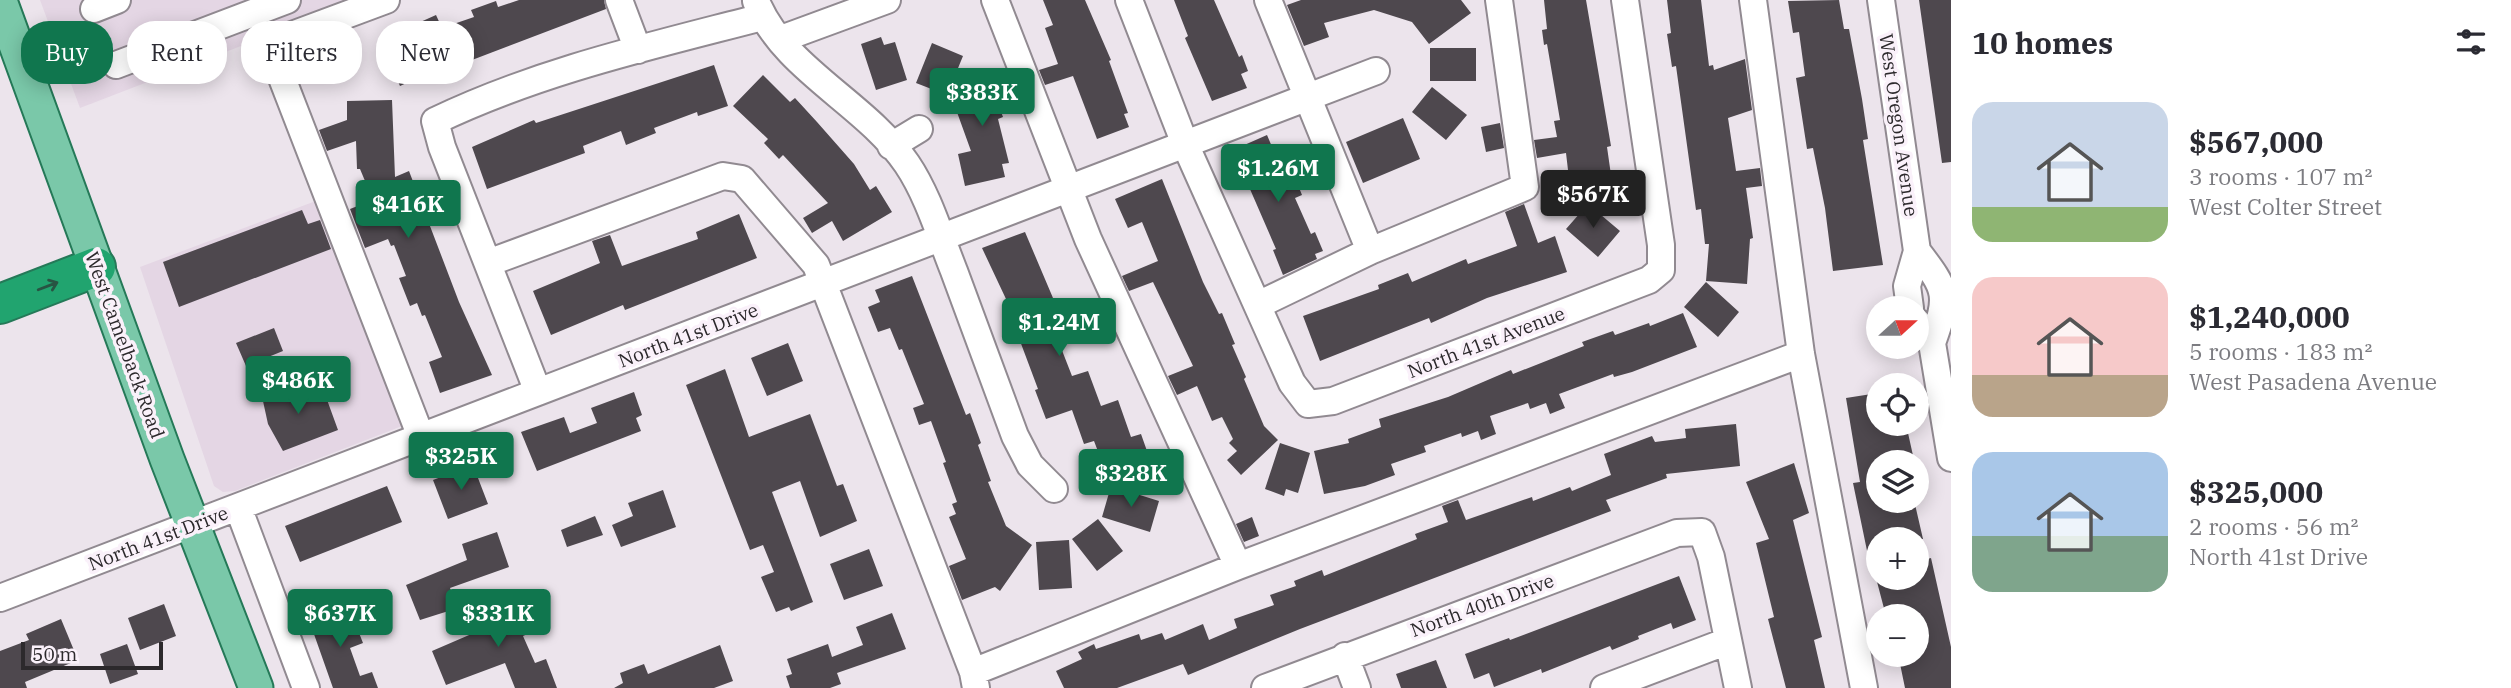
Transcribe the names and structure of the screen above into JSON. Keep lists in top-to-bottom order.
{
  "streets": {
    "main road": ["West Camelback Road"],
    "street": [
      "West Oregon Avenue",
      "North 41st Drive",
      "North 41st Avenue",
      "North 40th Drive"
    ]
  },
  "crossings": [
    ["North 41st Drive", "West Camelback Road"]
  ],
  "scale_bar": "50 m",
  "north": "right",
  "page": {
    "heading": "10 homes",
    "chip": [
      "Buy",
      "Rent",
      "Filters",
      "New"
    ],
    "price": [
      "$383K",
      "$1.26M",
      "$567K",
      "$416K",
      "$1.24M",
      "$486K",
      "$325K",
      "$328K",
      "$637K",
      "$331K"
    ],
    "list": [
      {
        "name": "$567,000",
        "note": "3 rooms · 107 m² · West Colter Street"
      },
      {
        "name": "$1,240,000",
        "note": "5 rooms · 183 m² · West Pasadena Avenue"
      },
      {
        "name": "$325,000",
        "note": "2 rooms · 56 m² · North 41st Drive"
      }
    ],
    "map_buttons": ["+", "−"],
    "scale": "50 m"
  }
}
